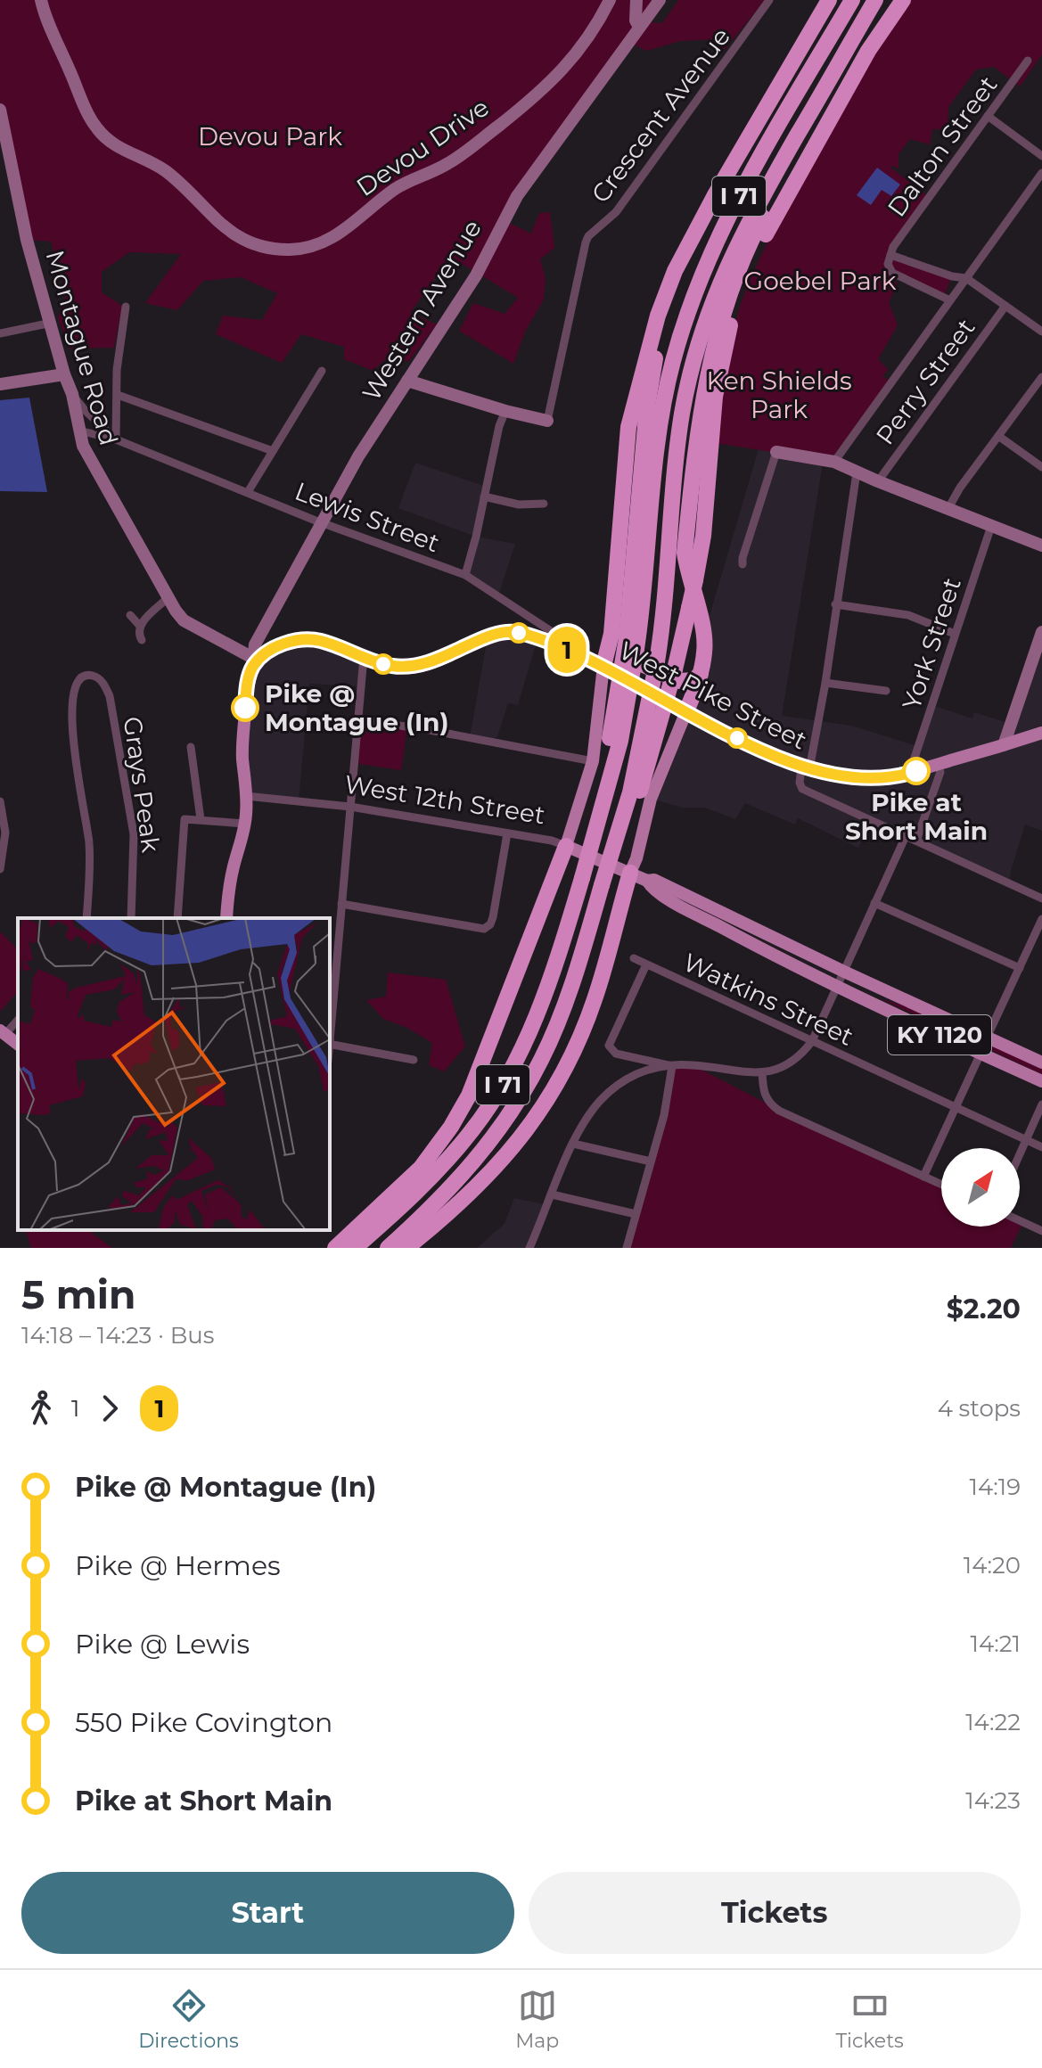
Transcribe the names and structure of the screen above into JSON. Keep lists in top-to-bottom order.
{
  "streets": {
    "highway": ["I 71"],
    "main road": ["West Pike Street", "West 12th Street", "KY 1120"],
    "street": [
      "Crescent Avenue",
      "Dalton Street",
      "Devou Drive",
      "Western Avenue",
      "Montague Road",
      "Perry Street",
      "Lewis Street",
      "York Street",
      "Grays Peak",
      "Watkins Street"
    ]
  },
  "crossings": [
    ["Western Avenue", "Montague Road"],
    ["Western Avenue", "Lewis Street"],
    ["Western Avenue", "West Pike Street"],
    ["Montague Road", "Lewis Street"],
    ["Montague Road", "West Pike Street"],
    ["Lewis Street", "West Pike Street"],
    ["York Street", "West Pike Street"],
    ["West 12th Street", "KY 1120"]
  ],
  "parks": ["Devou Park", "Goebel Park", "Ken Shields Park"],
  "places": ["Pike @ Montague (In)", "Pike at Short Main"],
  "lines": ["bus line 1"],
  "north": "top right",
  "page": {
    "on_map": "1",
    "heading": ["5 min", "14:18 – 14:23 · Bus", "$2.20"],
    "legs": ["1", "1", "4 stops"],
    "list": [
      {
        "name": "Pike @ Montague (In)",
        "value": "14:19"
      },
      {
        "name": "Pike @ Hermes",
        "value": "14:20"
      },
      {
        "name": "Pike @ Lewis",
        "value": "14:21"
      },
      {
        "name": "550 Pike Covington",
        "value": "14:22"
      },
      {
        "name": "Pike at Short Main",
        "value": "14:23"
      }
    ],
    "buttons": ["Start", "Tickets"],
    "tabs": ["Directions", "Map", "Tickets"]
  }
}
